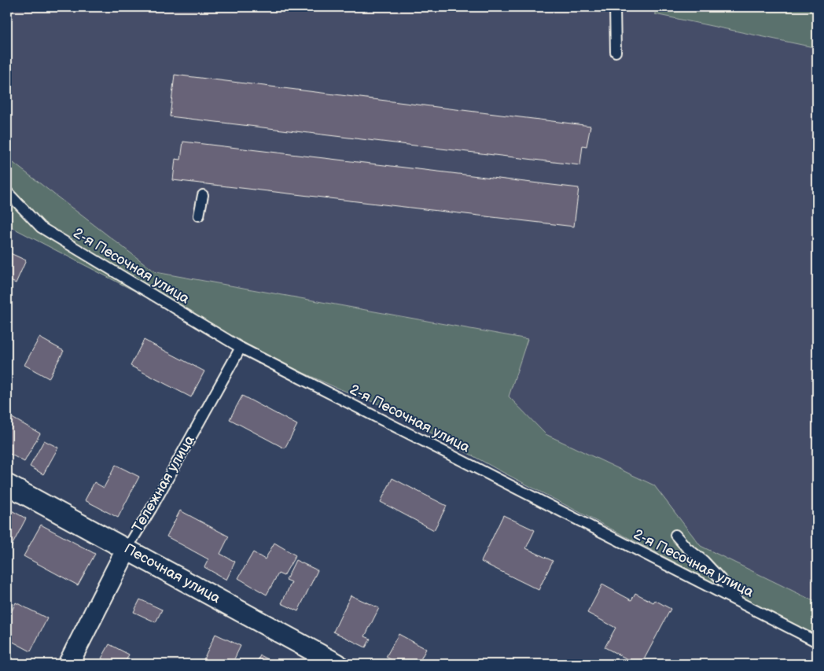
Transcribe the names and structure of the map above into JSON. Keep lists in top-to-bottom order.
{
  "streets": {
    "street": ["Тележная улица", "Песочная улица"],
    "lane": ["2-я Песочная улица"]
  },
  "crossings": [
    ["2-я Песочная улица", "Тележная улица"],
    ["Тележная улица", "Песочная улица"]
  ]
}
